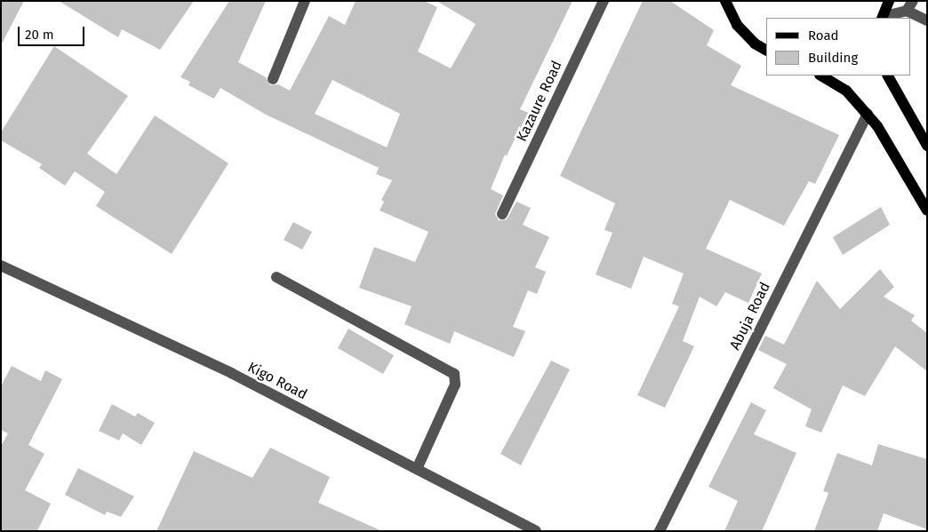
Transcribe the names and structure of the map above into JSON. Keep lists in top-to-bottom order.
{
  "streets": {
    "street": ["Kazaure Road", "Abuja Road", "Kigo Road"]
  },
  "legend": ["Road", "Building"],
  "scale_bar": "20 m"
}
